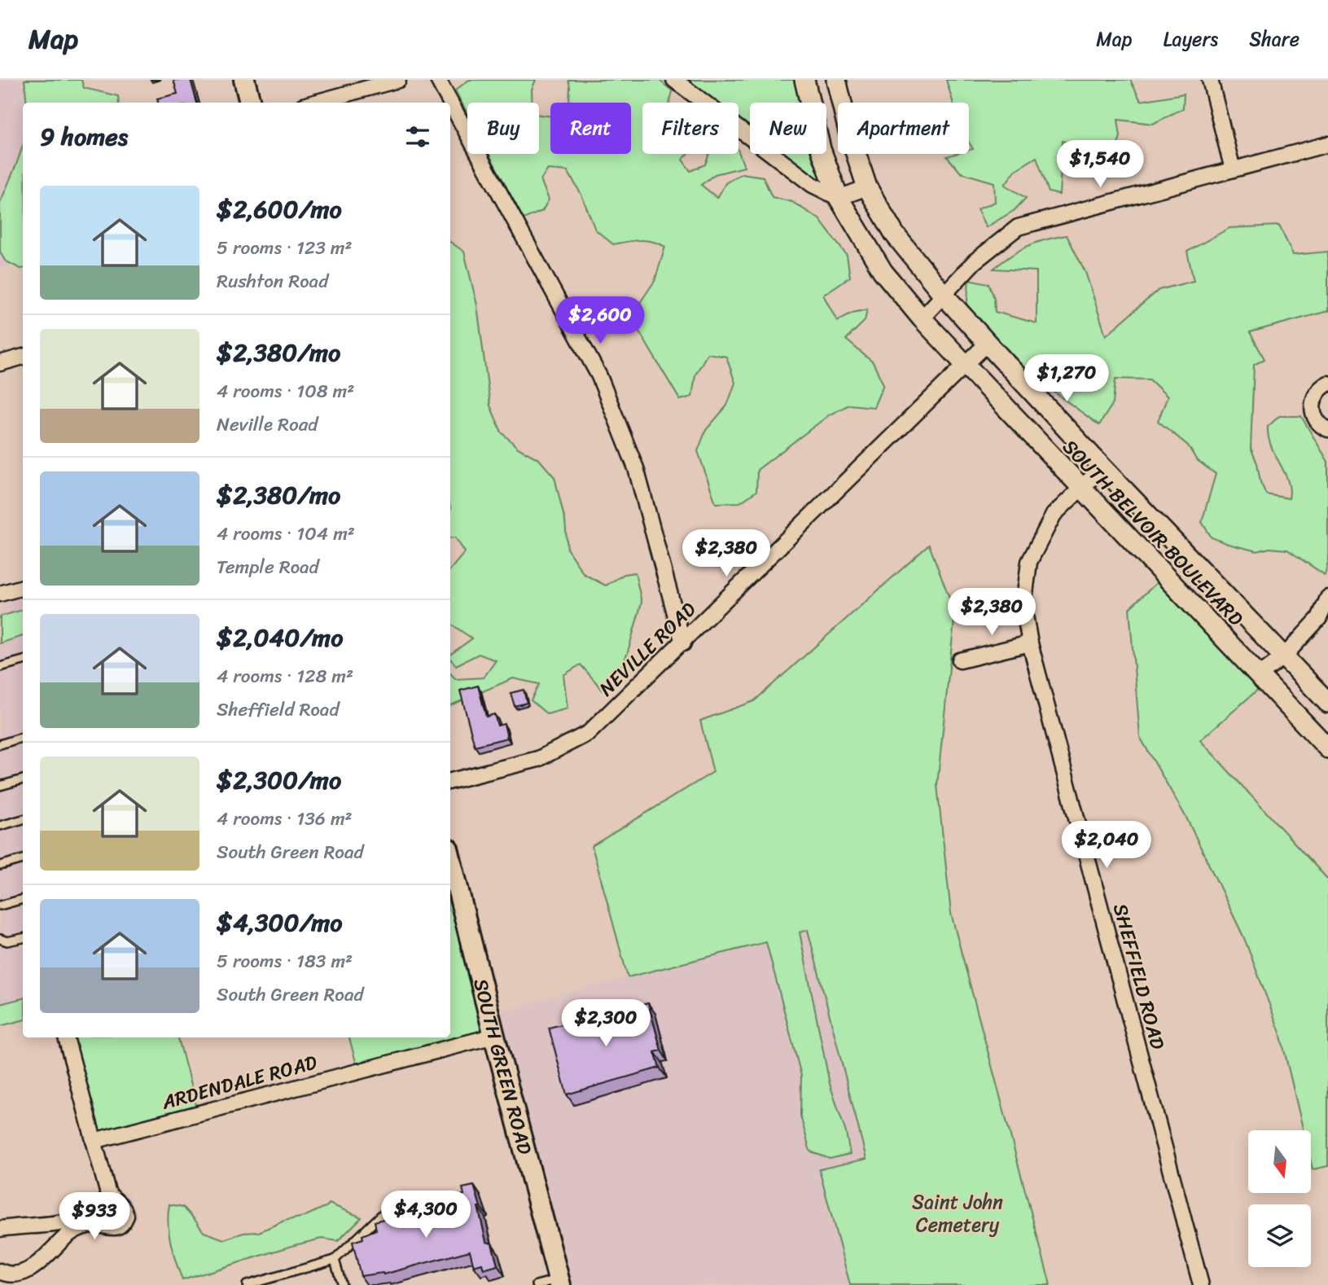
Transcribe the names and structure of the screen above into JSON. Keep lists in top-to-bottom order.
{
  "streets": {
    "main road": ["SOUTH GREEN ROAD"],
    "street": [
      "SOUTH BELVOIR BOULEVARD",
      "NEVILLE ROAD",
      "SHEFFIELD ROAD",
      "ARDENDALE ROAD"
    ]
  },
  "crossings": [
    ["SOUTH BELVOIR BOULEVARD", "NEVILLE ROAD"],
    ["SOUTH BELVOIR BOULEVARD", "SHEFFIELD ROAD"],
    ["SOUTH GREEN ROAD", "ARDENDALE ROAD"]
  ],
  "parks": ["Saint John Cemetery"],
  "north": "bottom",
  "page": {
    "header": "Map",
    "nav": ["Map", "Layers", "Share"],
    "chip": [
      "Buy",
      "Rent",
      "Filters",
      "New",
      "Apartment"
    ],
    "heading": "9 homes",
    "price": [
      "$1,540",
      "$2,600",
      "$1,270",
      "$2,380",
      "$2,380",
      "$2,040",
      "$2,300",
      "$4,300",
      "$933"
    ],
    "list": [
      {
        "name": "$2,600/mo",
        "note": "5 rooms · 123 m² · Rushton Road"
      },
      {
        "name": "$2,380/mo",
        "note": "4 rooms · 108 m² · Neville Road"
      },
      {
        "name": "$2,380/mo",
        "note": "4 rooms · 104 m² · Temple Road"
      },
      {
        "name": "$2,040/mo",
        "note": "4 rooms · 128 m² · Sheffield Road"
      },
      {
        "name": "$2,300/mo",
        "note": "4 rooms · 136 m² · South Green Road"
      },
      {
        "name": "$4,300/mo",
        "note": "5 rooms · 183 m² · South Green Road"
      }
    ]
  }
}
